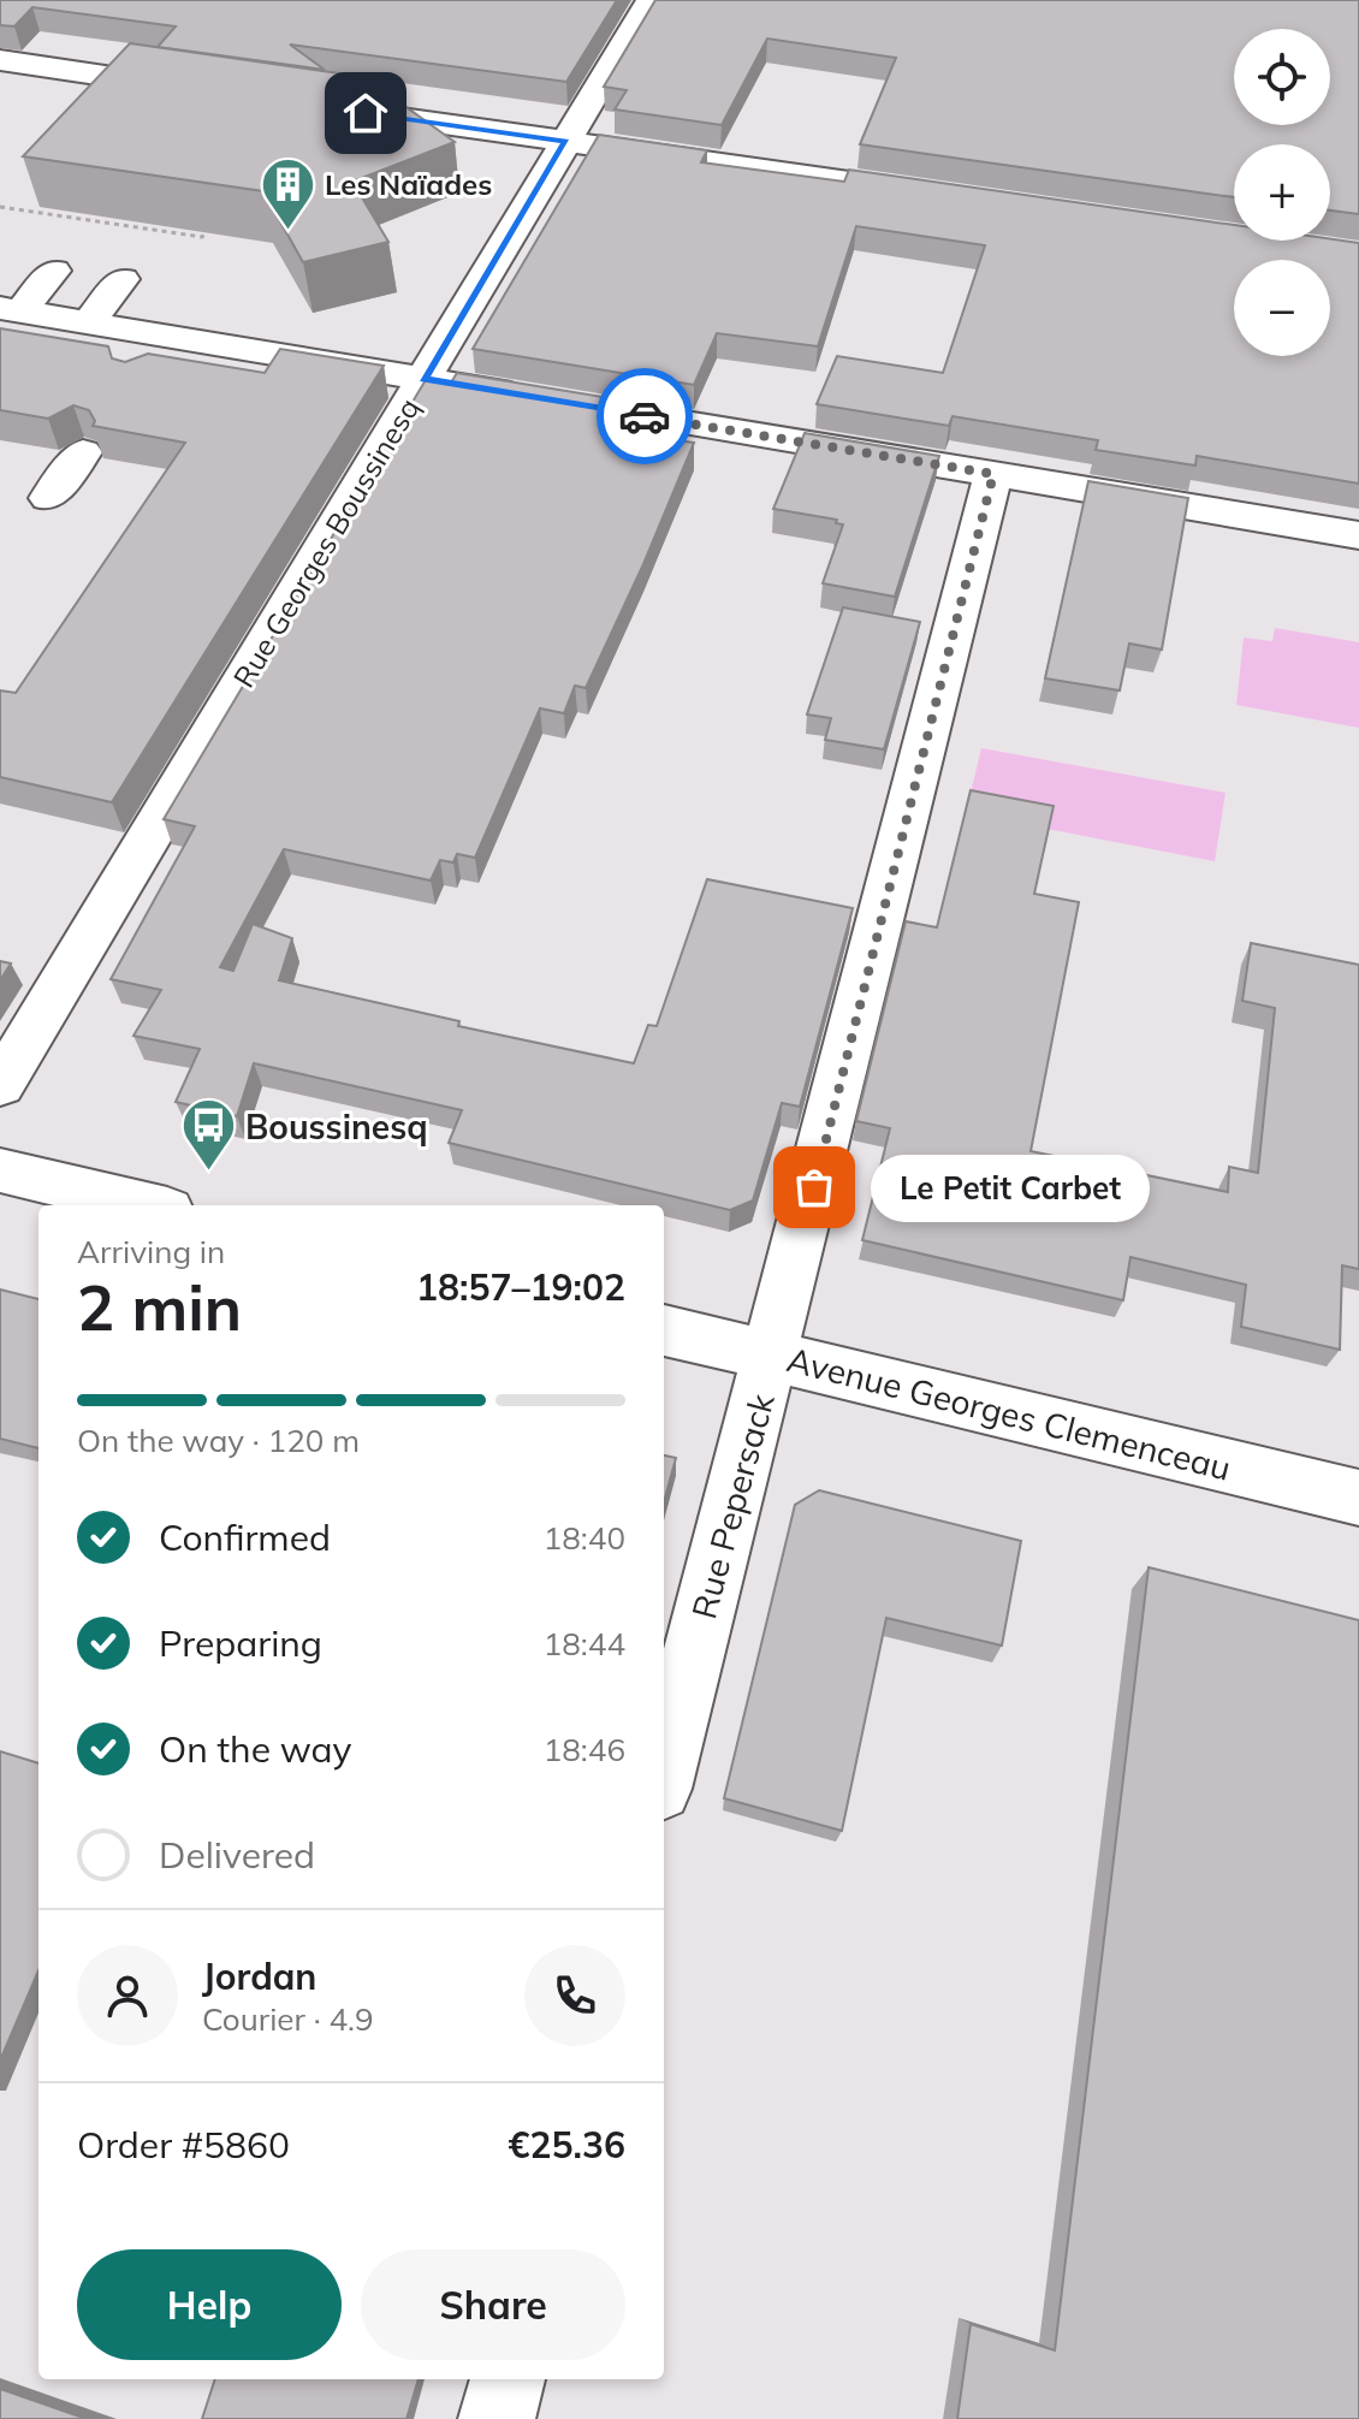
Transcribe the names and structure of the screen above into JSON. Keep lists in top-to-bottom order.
{
  "streets": {
    "street": ["Rue Georges Boussinesq", "Avenue Georges Clemenceau", "Rue Pepersack"]
  },
  "crossings": [
    ["Avenue Georges Clemenceau", "Rue Pepersack"]
  ],
  "places": {
    "building": ["Les Naïades"],
    "bus stop": ["Boussinesq"],
    "other": ["Le Petit Carbet"]
  },
  "page": {
    "map_buttons": ["+", "−"],
    "bubble": "Le Petit Carbet",
    "heading": ["2 min", "Arriving in", "18:57–19:02"],
    "panel": [
      "Jordan",
      "Courier · 4.9",
      "Order #5860",
      "€25.36"
    ],
    "bar": "On the way · 120 m",
    "list": [
      ["Confirmed", "18:40"],
      ["Preparing", "18:44"],
      ["On the way", "18:46"],
      "Delivered"
    ],
    "buttons": ["Help", "Share"]
  }
}
